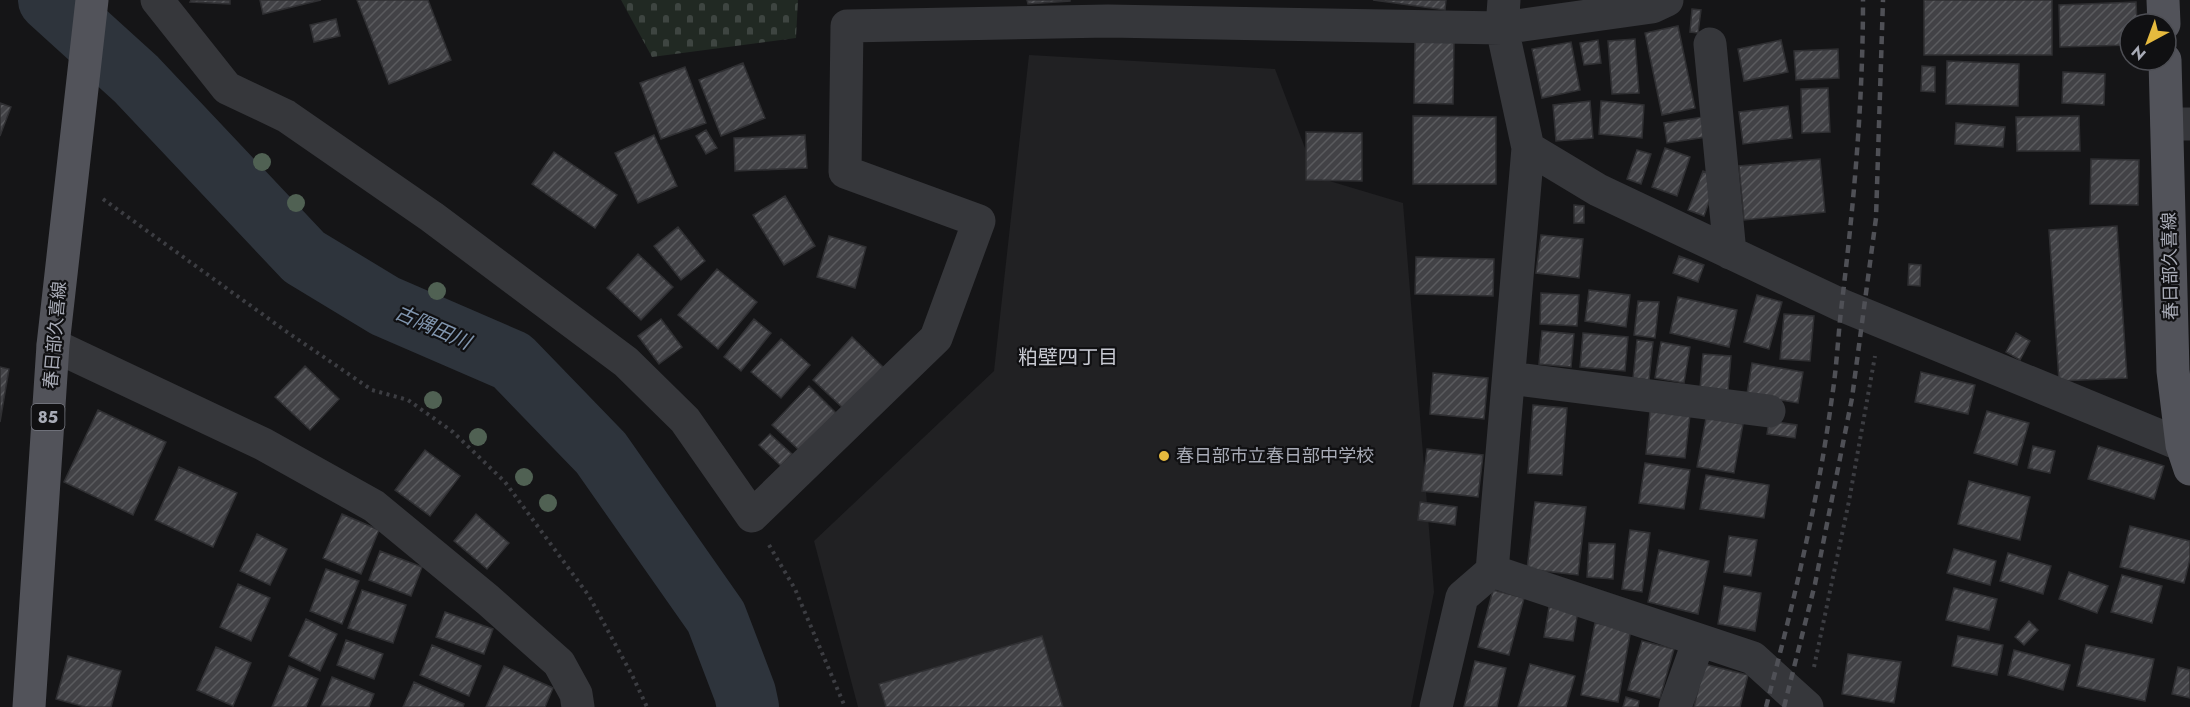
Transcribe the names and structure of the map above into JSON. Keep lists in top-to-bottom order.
{
  "streets": {
    "main road": ["春日部久喜線", "85"]
  },
  "districts": ["粕壁四丁目"],
  "water": ["古隅田川"],
  "places": ["春日部市立春日部中学校"],
  "north": "bottom left"
}
